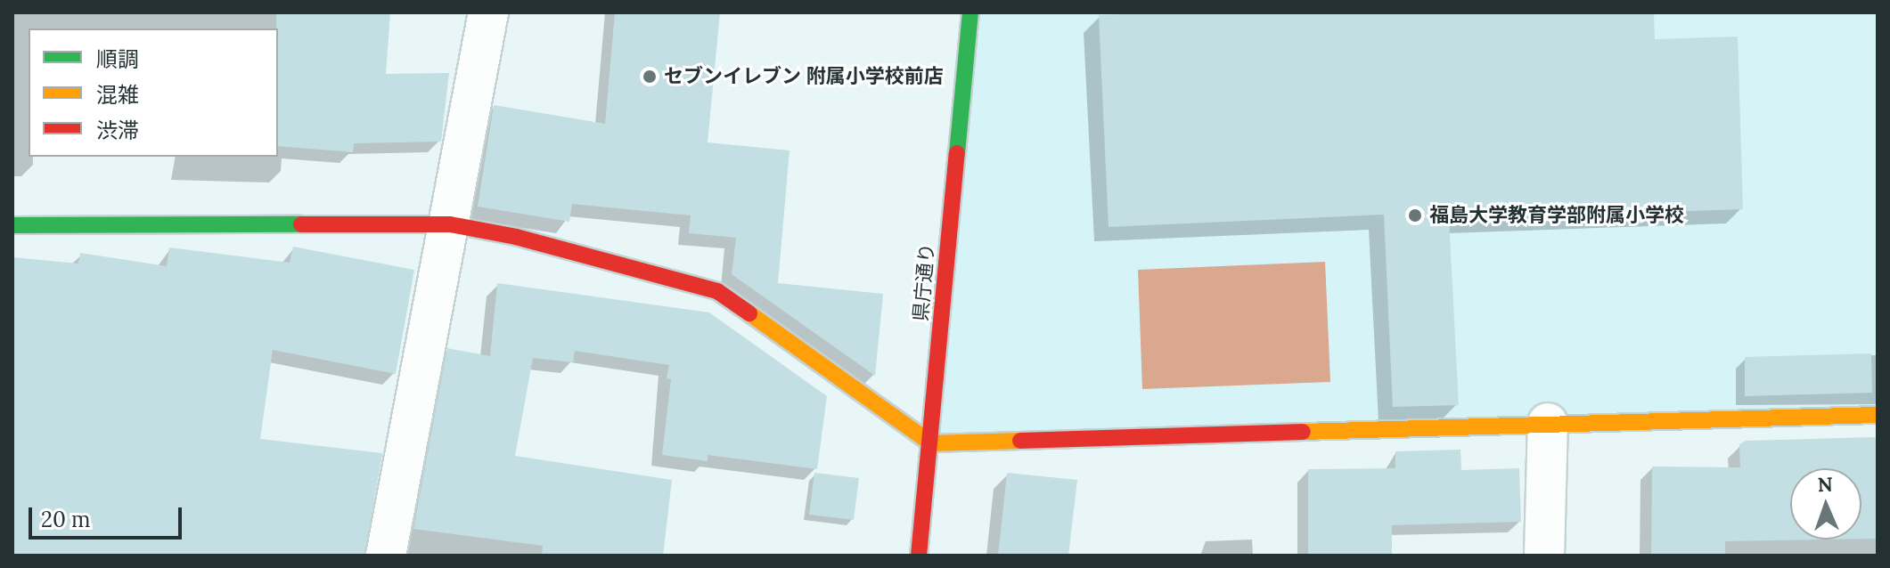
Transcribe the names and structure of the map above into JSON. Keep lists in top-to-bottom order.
{
  "streets": {
    "street": ["県庁通り"]
  },
  "places": ["セブンイレブン 附属小学校前店", "福島大学教育学部附属小学校"],
  "legend": ["順調", "混雑", "渋滞"],
  "scale_bar": "20 m",
  "north": "top"
}
